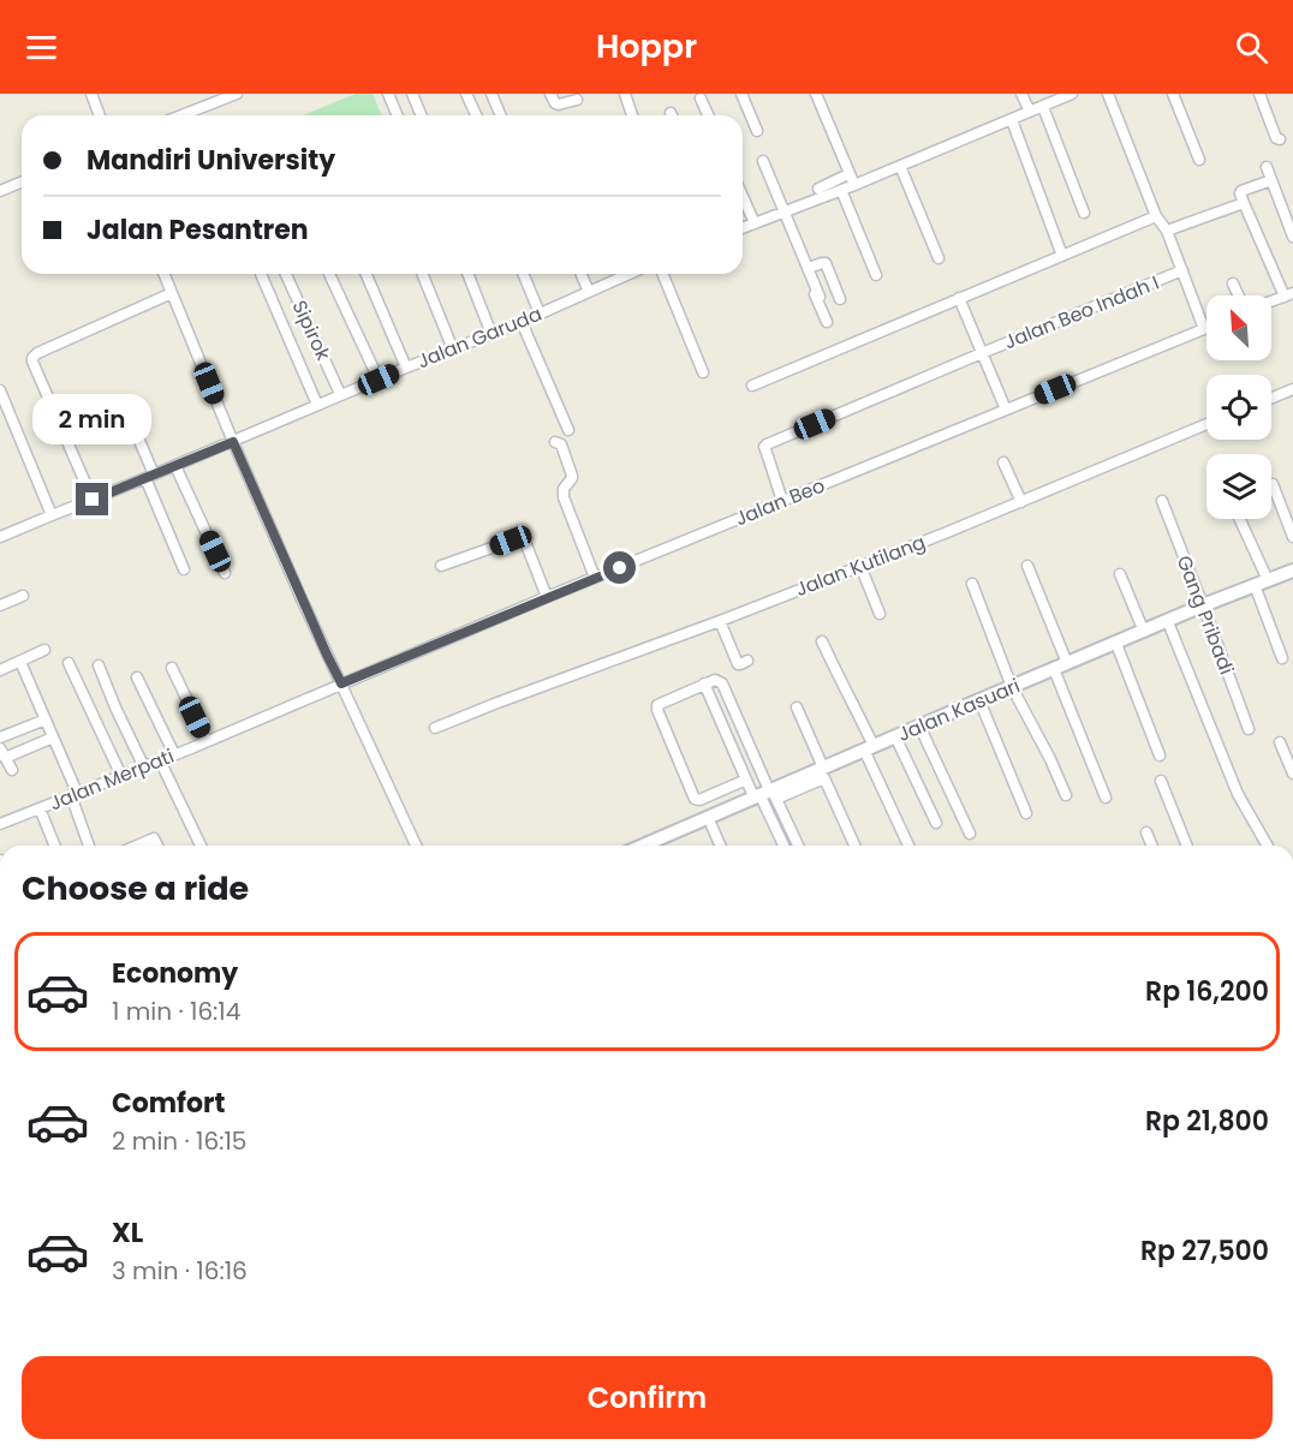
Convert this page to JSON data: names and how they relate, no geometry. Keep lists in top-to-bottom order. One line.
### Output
{"streets":{"street":["Jalan Beo Indah I","Sipirok","Jalan Garuda","Jalan Beo","Jalan Kutilang","Gang Pribadi","Jalan Kasuari","Jalan Merpati"]},"crossings":[["Jalan Beo Indah I","Jalan Beo"],["Sipirok","Jalan Garuda"],["Jalan Beo","Jalan Merpati"],["Gang Pribadi","Jalan Kasuari"]],"north":"top left","page":{"header":"Hoppr","banner":["Mandiri University","Jalan Pesantren"],"bubble":"2 min","heading":"Choose a ride","list":[{"name":"Economy","note":"1 min · 16:14","value":"Rp 16,200"},{"name":"Comfort","note":"2 min · 16:15","value":"Rp 21,800"},{"name":"XL","note":"3 min · 16:16","value":"Rp 27,500"}],"buttons":"Confirm"}}
